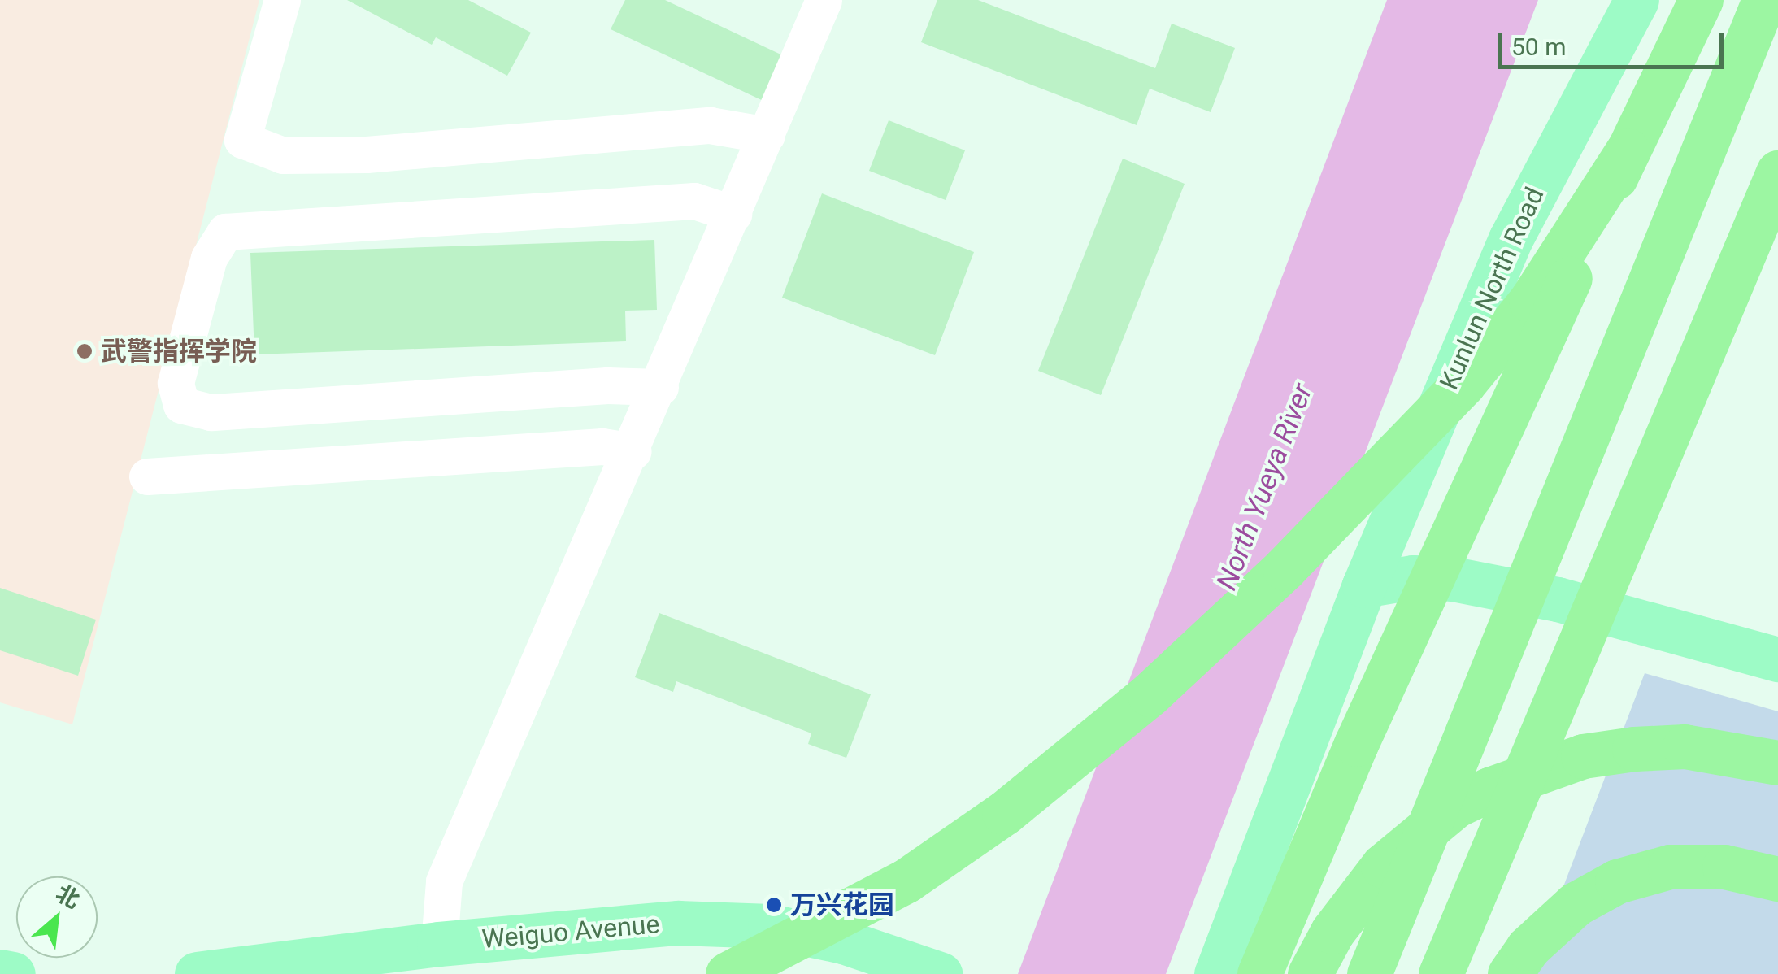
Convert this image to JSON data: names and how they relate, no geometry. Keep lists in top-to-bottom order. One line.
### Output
{"streets":{"main road":["Kunlun North Road","Weiguo Avenue"]},"water":["North Yueya River"],"places":["武警指挥学院","万兴花园"],"scale_bar":"50 m","north":"top right"}
